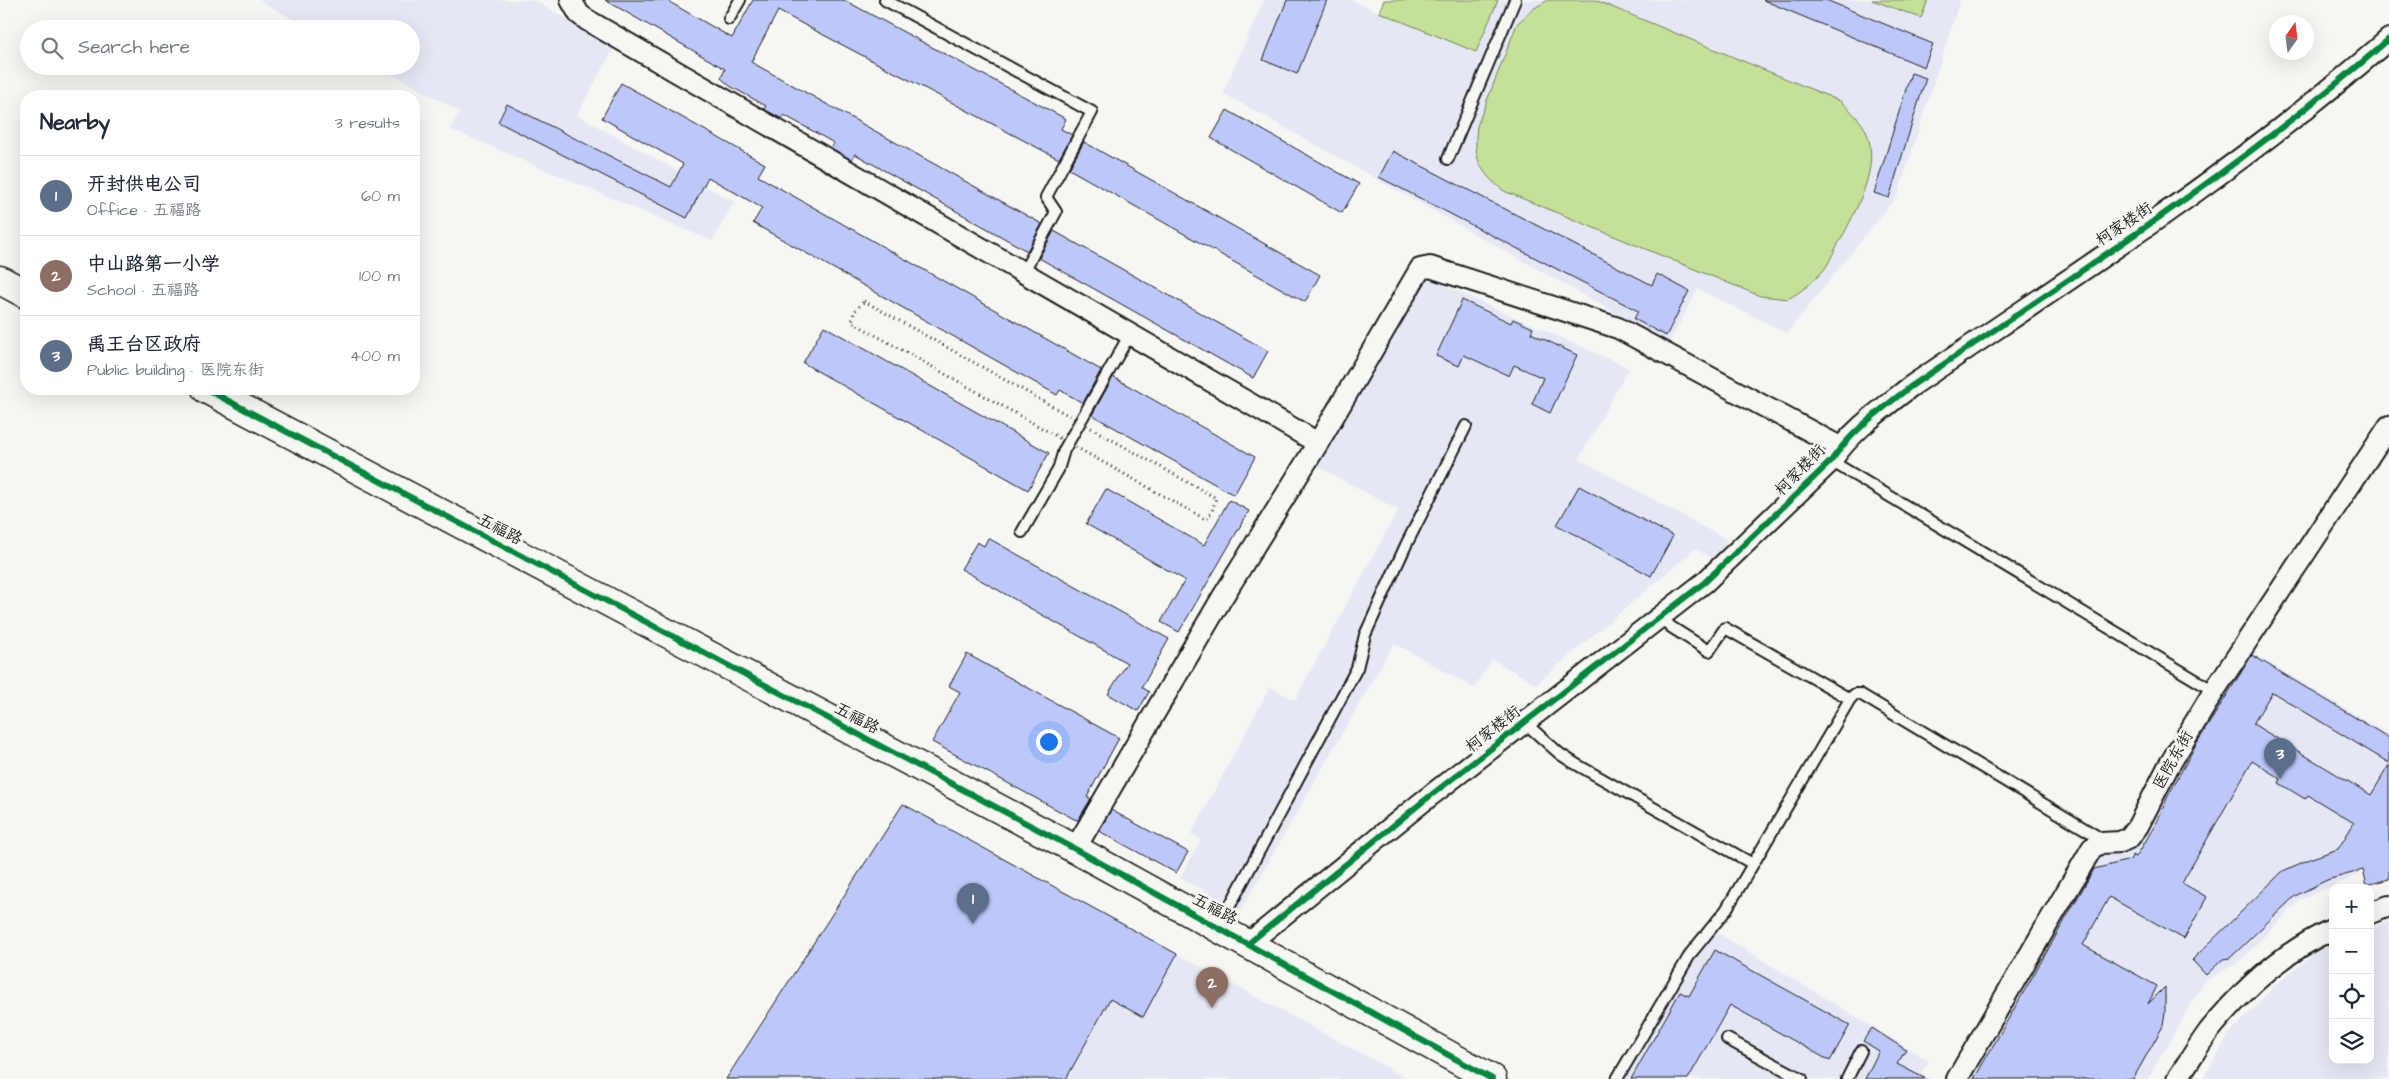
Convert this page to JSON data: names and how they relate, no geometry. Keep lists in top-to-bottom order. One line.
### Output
{"streets":{"street":["柯家楼街","五福路","医院东街"]},"crossings":[["柯家楼街","五福路"]],"north":"top","page":{"search":"Search here","heading":["Nearby","3 results"],"list":[{"mark":"1","name":"开封供电公司","note":"Office · 五福路","value":"60 m"},{"mark":"2","name":"中山路第一小学","note":"School · 五福路","value":"100 m"},{"mark":"3","name":"禹王台区政府","note":"Public building · 医院东街","value":"400 m"}],"pins":["3","1","2"],"map_buttons":["+","−"]}}
